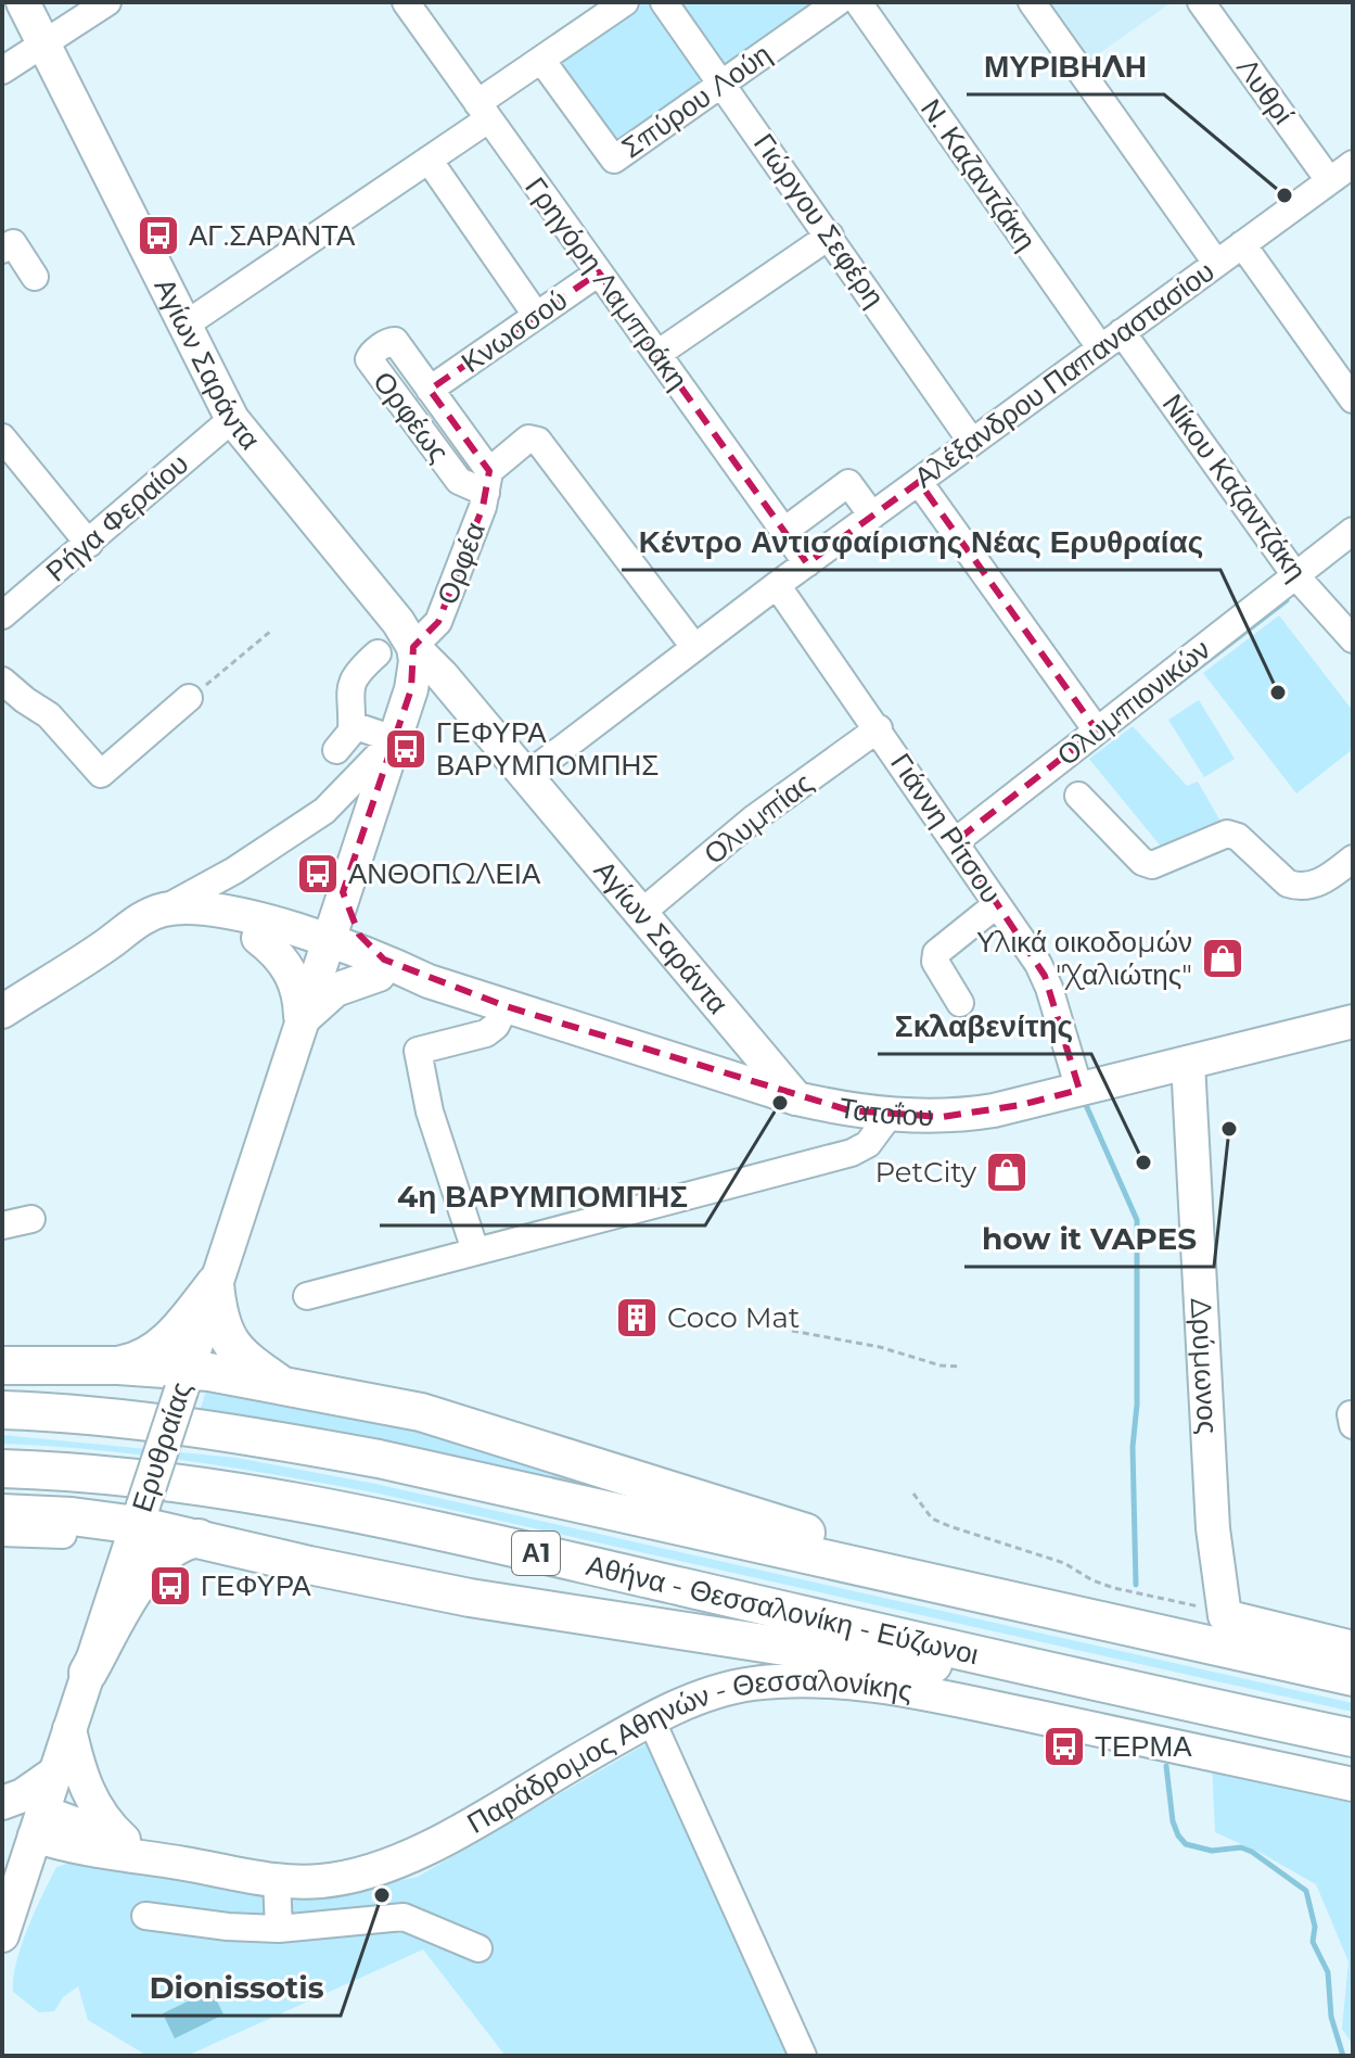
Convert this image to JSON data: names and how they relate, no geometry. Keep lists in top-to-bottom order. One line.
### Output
{"streets":{"highway":["Α1","Αθήνα - Θεσσαλονίκη - Εύζωνοι"],"main road":["Αγίων Σαράντα","Τατοΐου","Δρύμωνος","Ερυθραίας","Παράδρομος Αθηνών - Θεσσαλονίκης"],"street":["Λυθρί","Σπύρου Λούη","Ν. Καζαντζάκη","Γιώργου Σεφέρη","Γρηγόρη Λαμπράκη","Κνωσσού","Αλέξανδρου Παπαναστασίου","Ορφέως","Νίκου Καζαντζάκη","Ρήγα Φεραίου","Ορφέα","Ολυμπιονικών","Ολυμπίας","Γιάννη Ρίτσου"]},"crossings":[["Λυθρί","Αλέξανδρου Παπαναστασίου"],["Σπύρου Λούη","Γιώργου Σεφέρη"],["Ν. Καζαντζάκη","Αλέξανδρου Παπαναστασίου"],["Γιώργου Σεφέρη","Αλέξανδρου Παπαναστασίου"],["Γρηγόρη Λαμπράκη","Κνωσσού"],["Γρηγόρη Λαμπράκη","Αλέξανδρου Παπαναστασίου"],["Κνωσσού","Ορφέως"],["Αγίων Σαράντα","Αλέξανδρου Παπαναστασίου"],["Αγίων Σαράντα","Ρήγα Φεραίου"],["Αγίων Σαράντα","Ορφέα"],["Αγίων Σαράντα","Ολυμπίας"],["Αγίων Σαράντα","Τατοΐου"],["Αγίων Σαράντα","Ερυθραίας"],["Αλέξανδρου Παπαναστασίου","Νίκου Καζαντζάκη"],["Αλέξανδρου Παπαναστασίου","Γιάννη Ρίτσου"],["Ορφέως","Ορφέα"],["Νίκου Καζαντζάκη","Ολυμπιονικών"],["Ορφέα","Ερυθραίας"],["Ολυμπιονικών","Γιάννη Ρίτσου"],["Ολυμπίας","Γιάννη Ρίτσου"],["Γιάννη Ρίτσου","Τατοΐου"],["Τατοΐου","Δρύμωνος"],["Τατοΐου","Ερυθραίας"],["Ερυθραίας","Παράδρομος Αθηνών - Θεσσαλονίκης"]],"places":{"other":["ΜΥΡΙΒΗΛΗ","Κέντρο Αντισφαίρισης Νέας Ερυθραίας","4η ΒΑΡΥΜΠΟΜΠΗΣ","how it VAPES","Σκλαβενίτης","Dionissotis"],"bus stop":["ΑΓ.ΣΑΡΑΝΤΑ","ΓΕΦΥΡΑ ΒΑΡΥΜΠΟΜΠΗΣ","ΑΝΘΟΠΩΛΕΙΑ","ΓΕΦΥΡΑ","ΤΕΡΜΑ"],"shop":["Υλικά οικοδομών \"Χαλιώτης\"","PetCity"],"building":["Coco Mat"]}}
